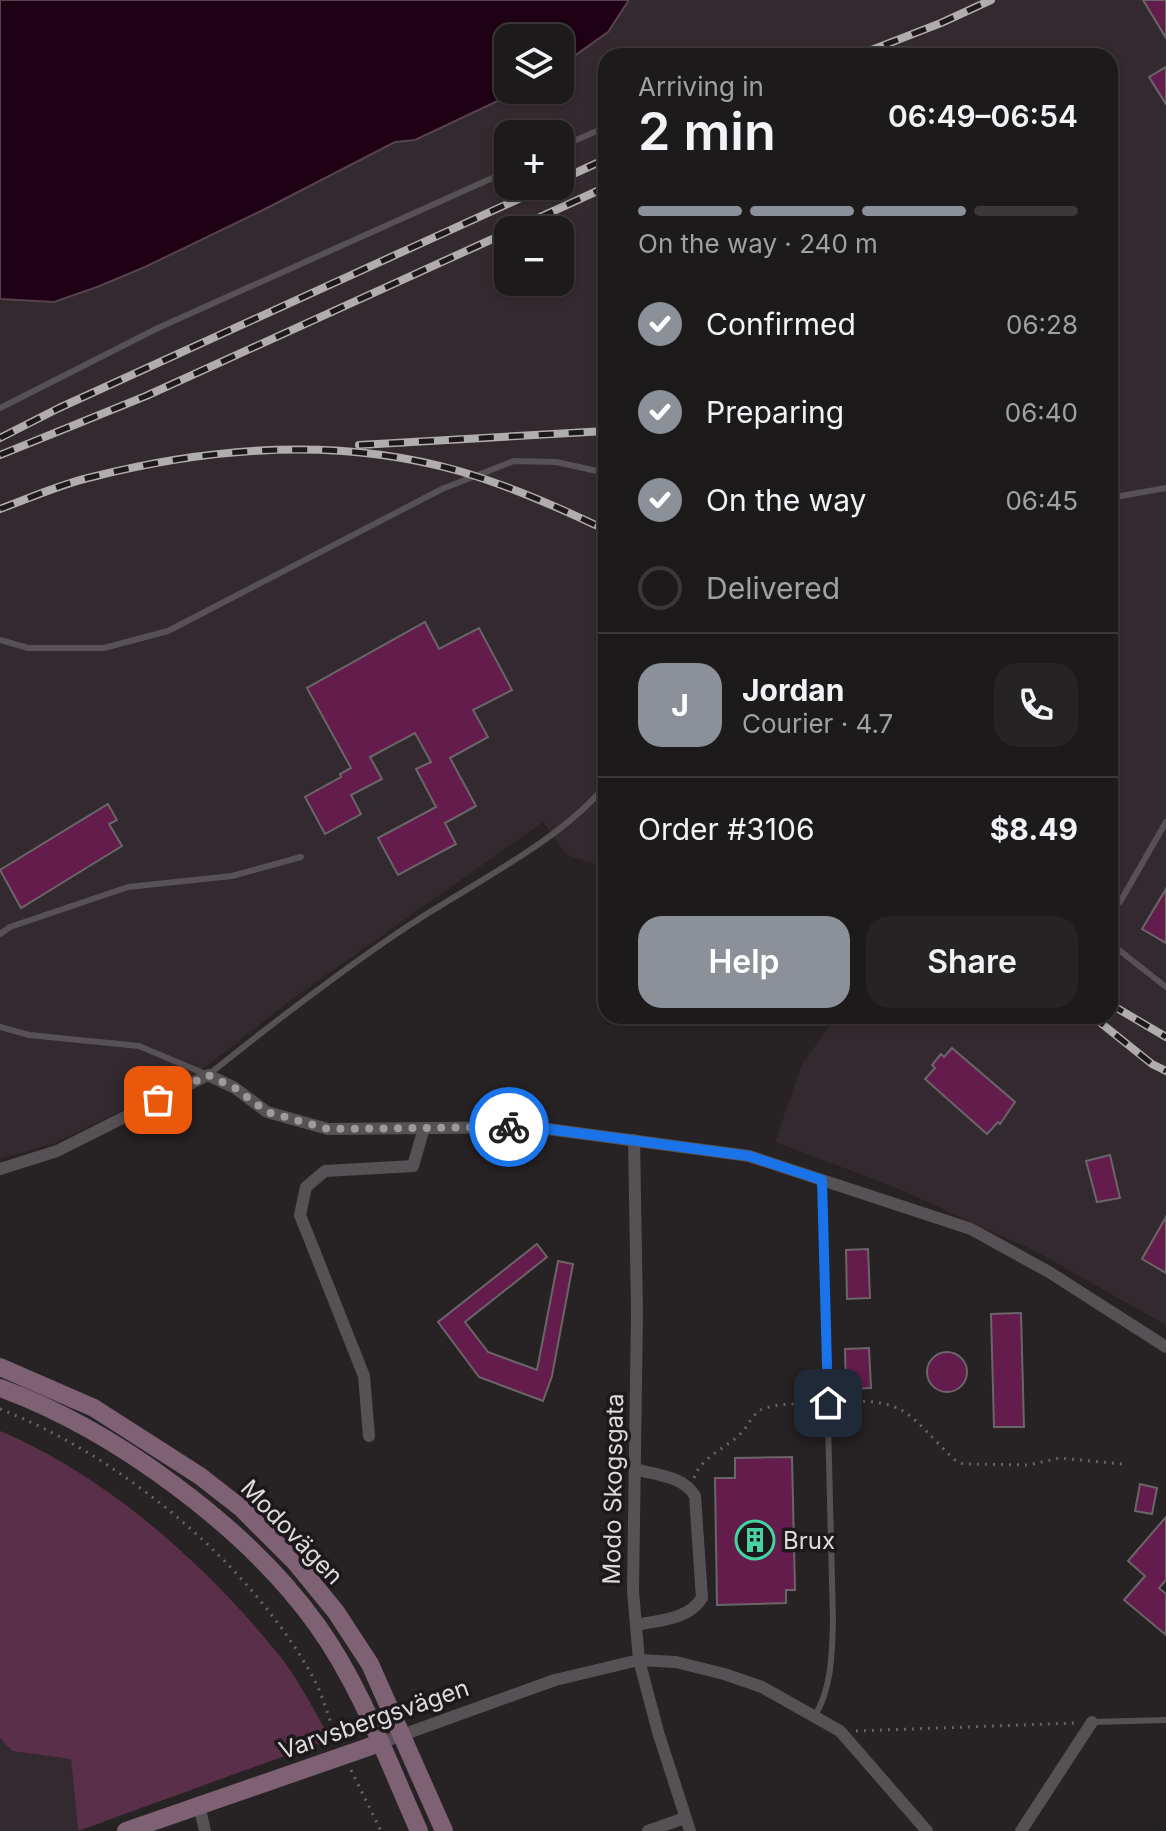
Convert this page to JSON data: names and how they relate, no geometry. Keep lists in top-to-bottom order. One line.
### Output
{"streets":{"main road":["Modovägen","Varvsbergsvägen"],"street":["Modo Skogsgata"]},"crossings":[["Modo Skogsgata","Varvsbergsvägen"],["Modovägen","Varvsbergsvägen"]],"places":{"building":["Brux"]},"page":{"map_buttons":["+","−"],"heading":["2 min","Arriving in","06:49–06:54"],"panel":["Jordan","Courier · 4.7","Order #3106","$8.49"],"bar":"On the way · 240 m","list":[["Confirmed","06:28"],["Preparing","06:40"],["On the way","06:45"],"Delivered"],"round":"J","buttons":["Help","Share"]}}
